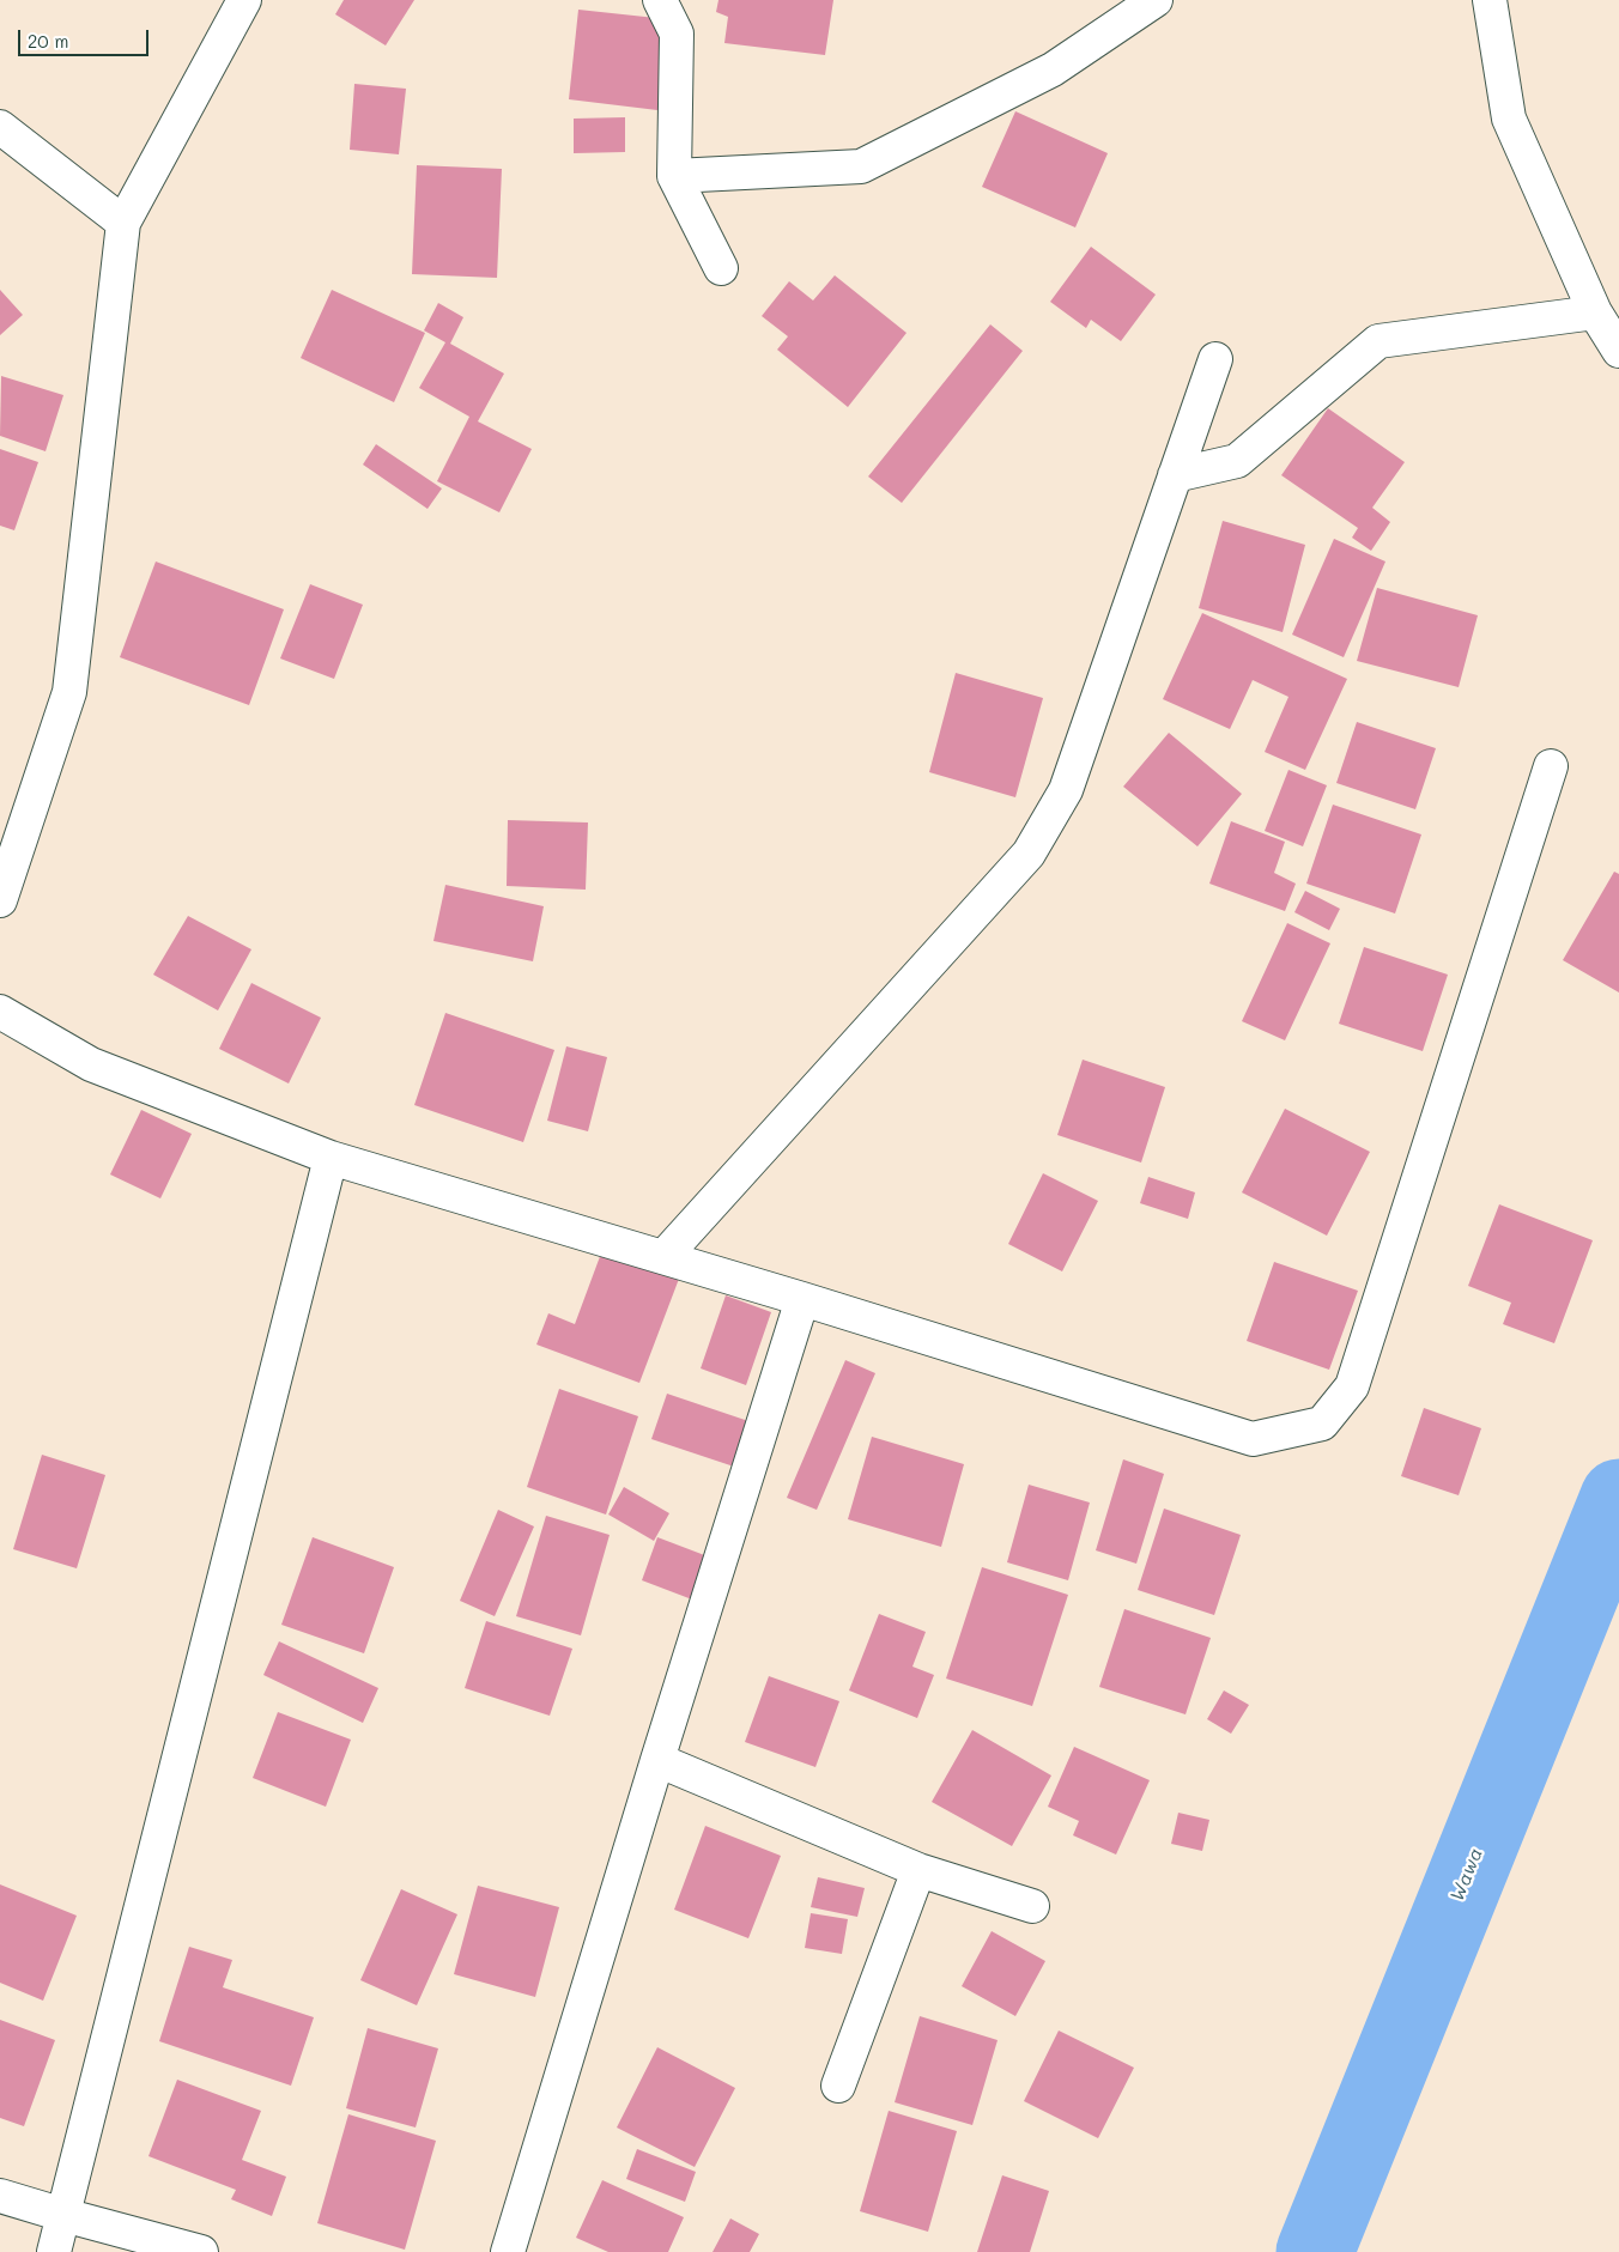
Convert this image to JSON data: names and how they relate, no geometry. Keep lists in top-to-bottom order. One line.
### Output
{"water":["Wawa"],"scale_bar":"20 m"}
